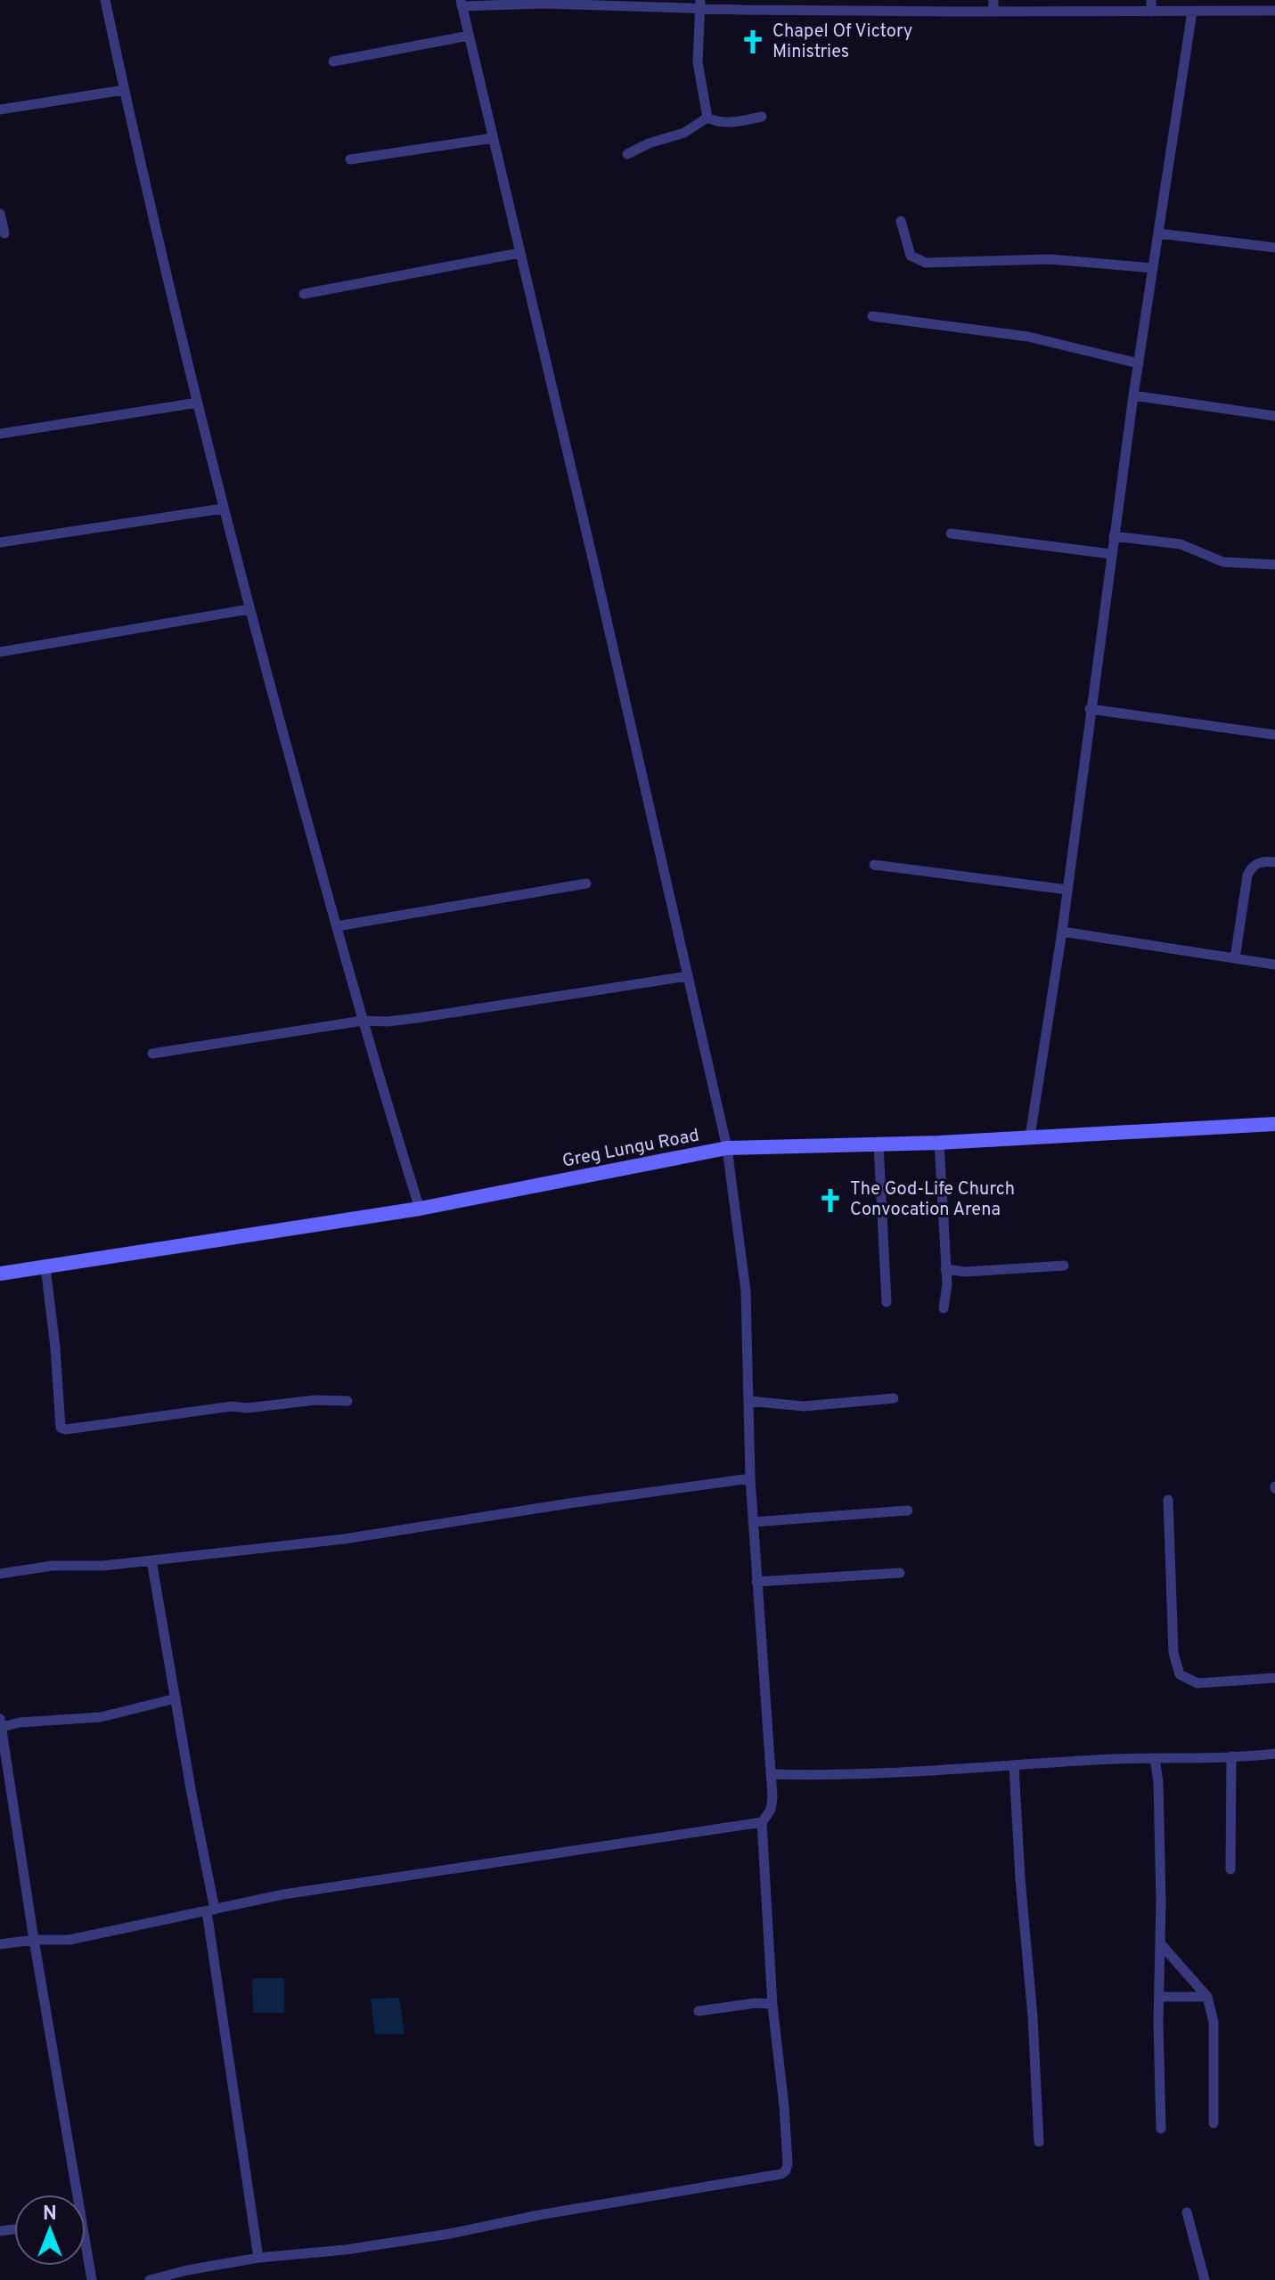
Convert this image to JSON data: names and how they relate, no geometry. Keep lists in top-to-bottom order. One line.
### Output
{"streets":{"street":["Greg Lungu Road"]},"places":{"church":["Chapel Of Victory Ministries","The God-Life Church Convocation Arena"]},"north":"top"}
